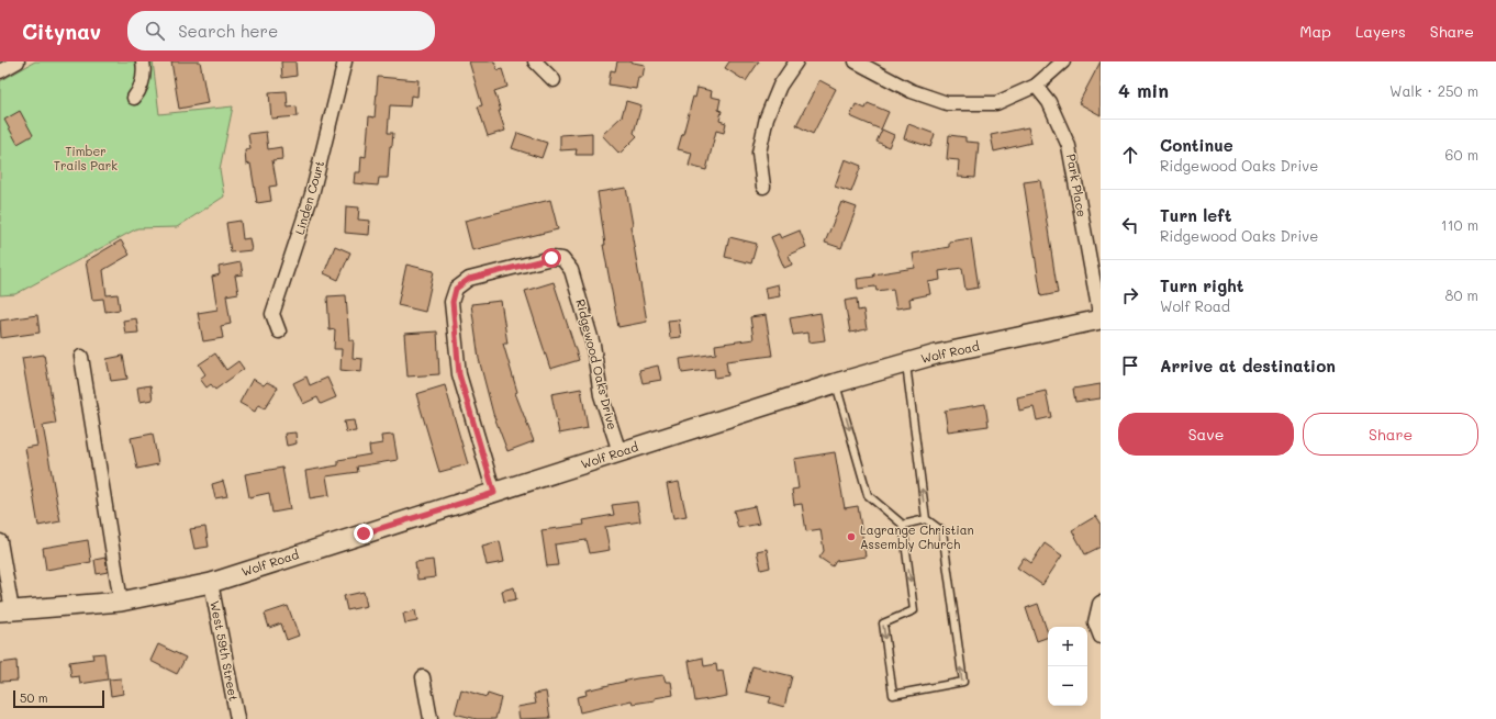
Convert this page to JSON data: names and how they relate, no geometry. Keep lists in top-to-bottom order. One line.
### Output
{"streets":{"main road":["Wolf Road"],"street":["Park Place","Linden Court","Ridgewood Oaks Drive","West 59th Street"]},"crossings":[["Park Place","Wolf Road"],["Wolf Road","Ridgewood Oaks Drive"],["Wolf Road","West 59th Street"]],"parks":["Timber Trails Park"],"places":["Lagrange Christian Assembly Church"],"scale_bar":"50 m","page":{"header":"Citynav","search":"Search here","nav":["Map","Layers","Share"],"heading":["4 min","Walk · 250 m"],"list":[["Continue","Ridgewood Oaks Drive","60 m"],["Turn left","Ridgewood Oaks Drive","110 m"],["Turn right","Wolf Road","80 m"],"Arrive at destination"],"buttons":["Save","Share"],"map_buttons":["+","−"],"scale":"50 m"}}
